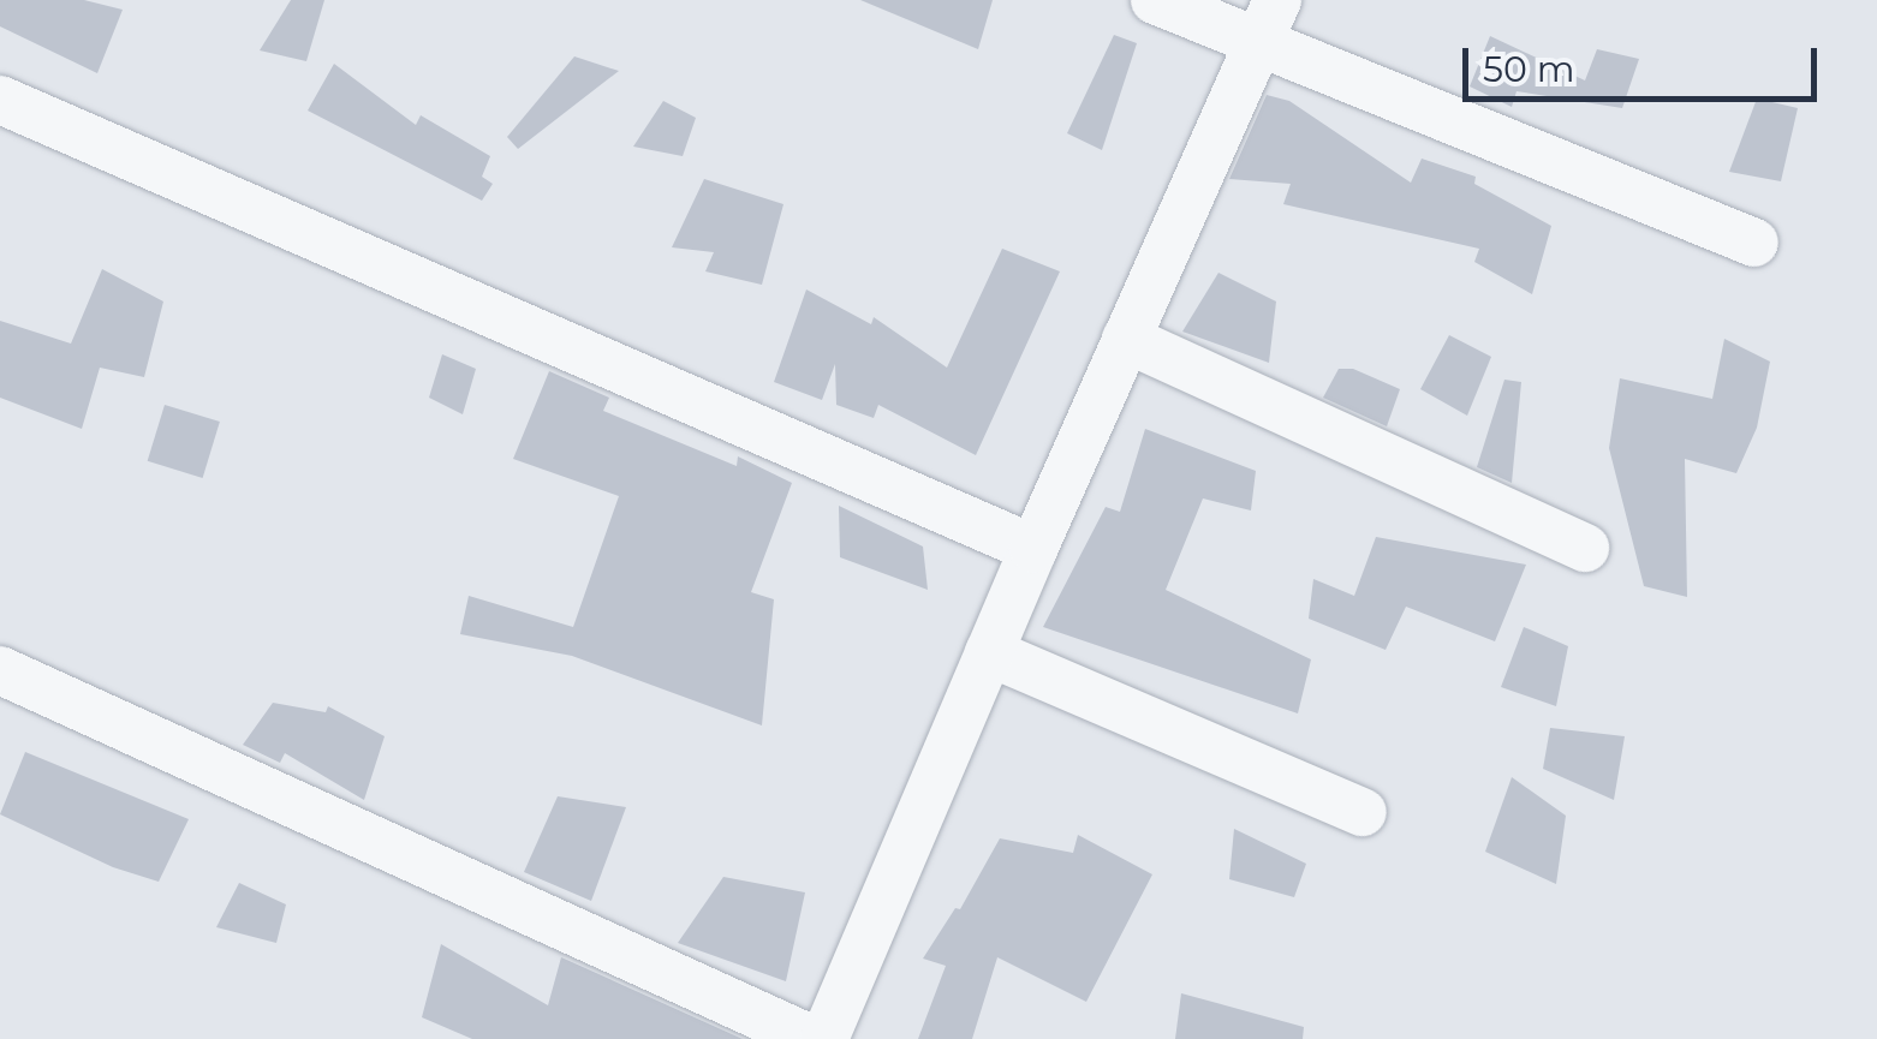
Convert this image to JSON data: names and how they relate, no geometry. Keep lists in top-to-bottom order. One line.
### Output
{"scale_bar":"50 m"}
